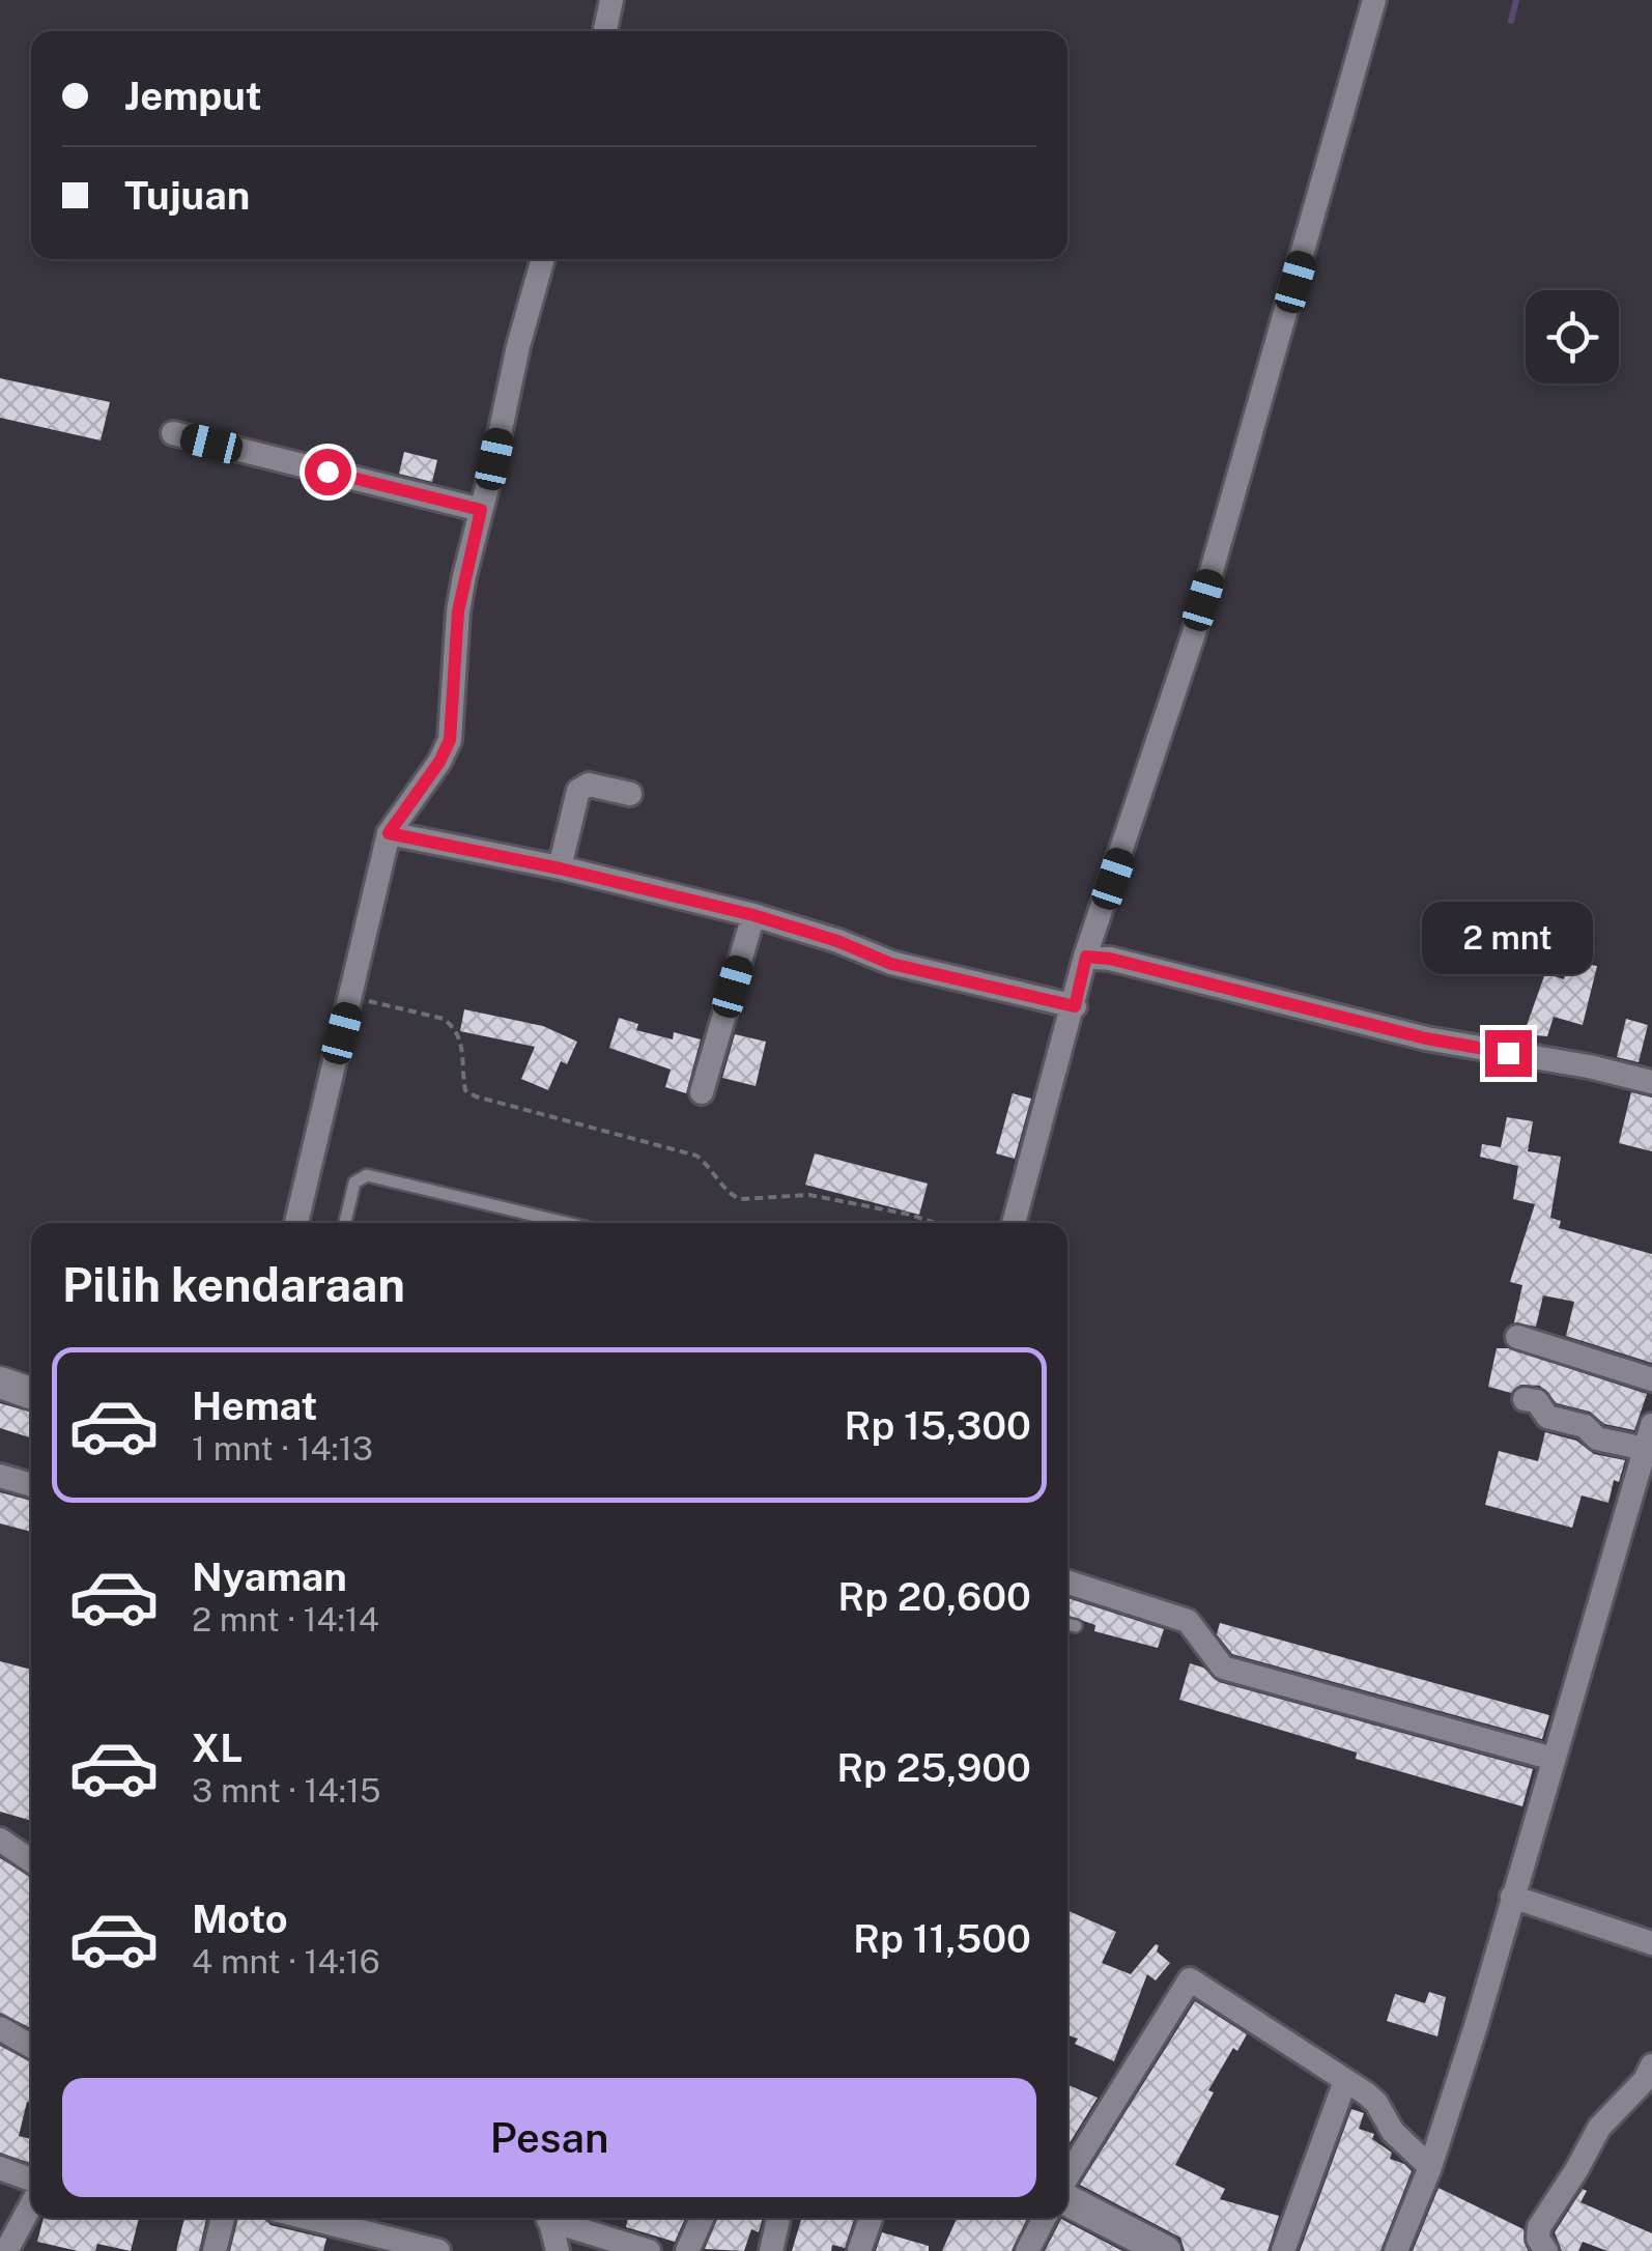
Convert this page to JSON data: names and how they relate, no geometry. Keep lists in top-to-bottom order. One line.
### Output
{"page":{"banner":["Jemput","Tujuan"],"bubble":"2 mnt","heading":"Pilih kendaraan","list":[{"name":"Hemat","note":"1 mnt · 14:13","value":"Rp 15,300"},{"name":"Nyaman","note":"2 mnt · 14:14","value":"Rp 20,600"},{"name":"XL","note":"3 mnt · 14:15","value":"Rp 25,900"},{"name":"Moto","note":"4 mnt · 14:16","value":"Rp 11,500"}],"buttons":"Pesan"}}
